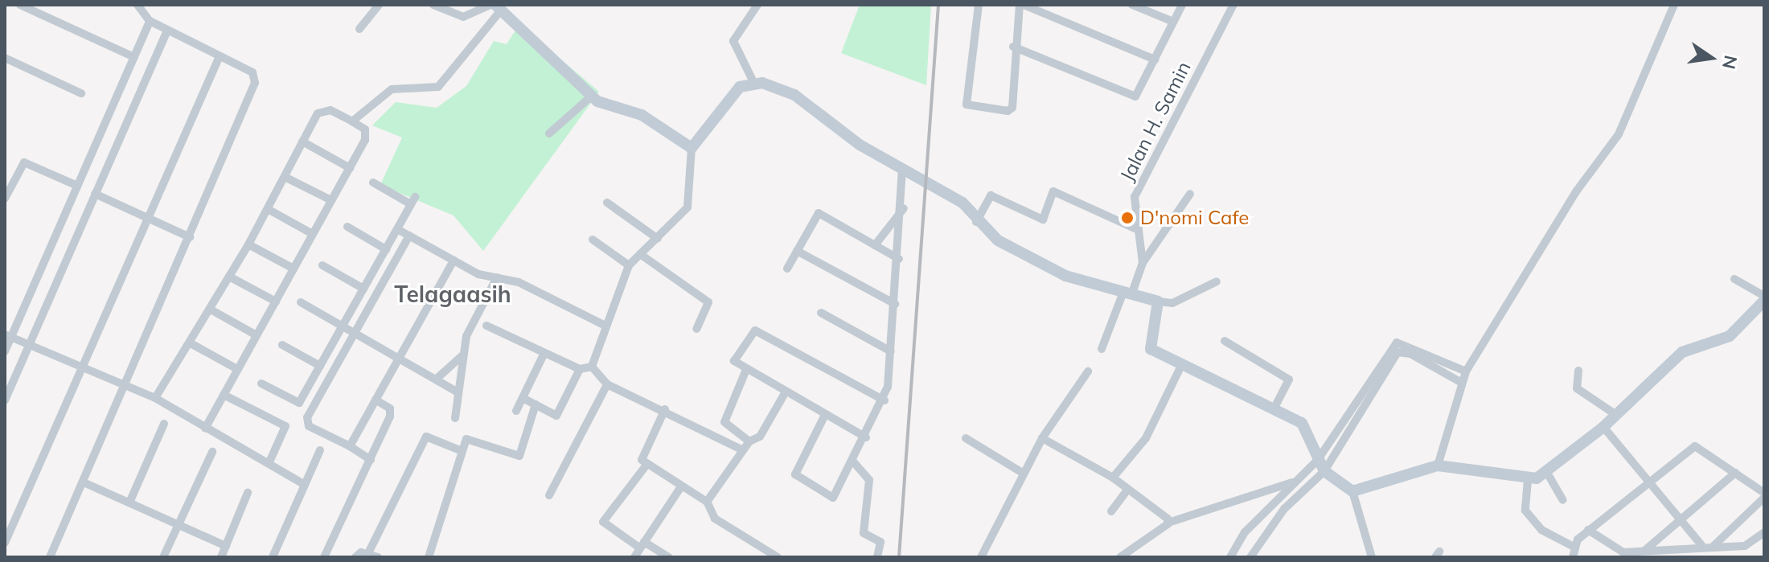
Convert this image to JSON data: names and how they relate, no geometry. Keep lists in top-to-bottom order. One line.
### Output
{"streets":{"street":["Jalan H. Samin"]},"districts":["Telagaasih"],"places":["D'nomi Cafe"],"north":"right"}
